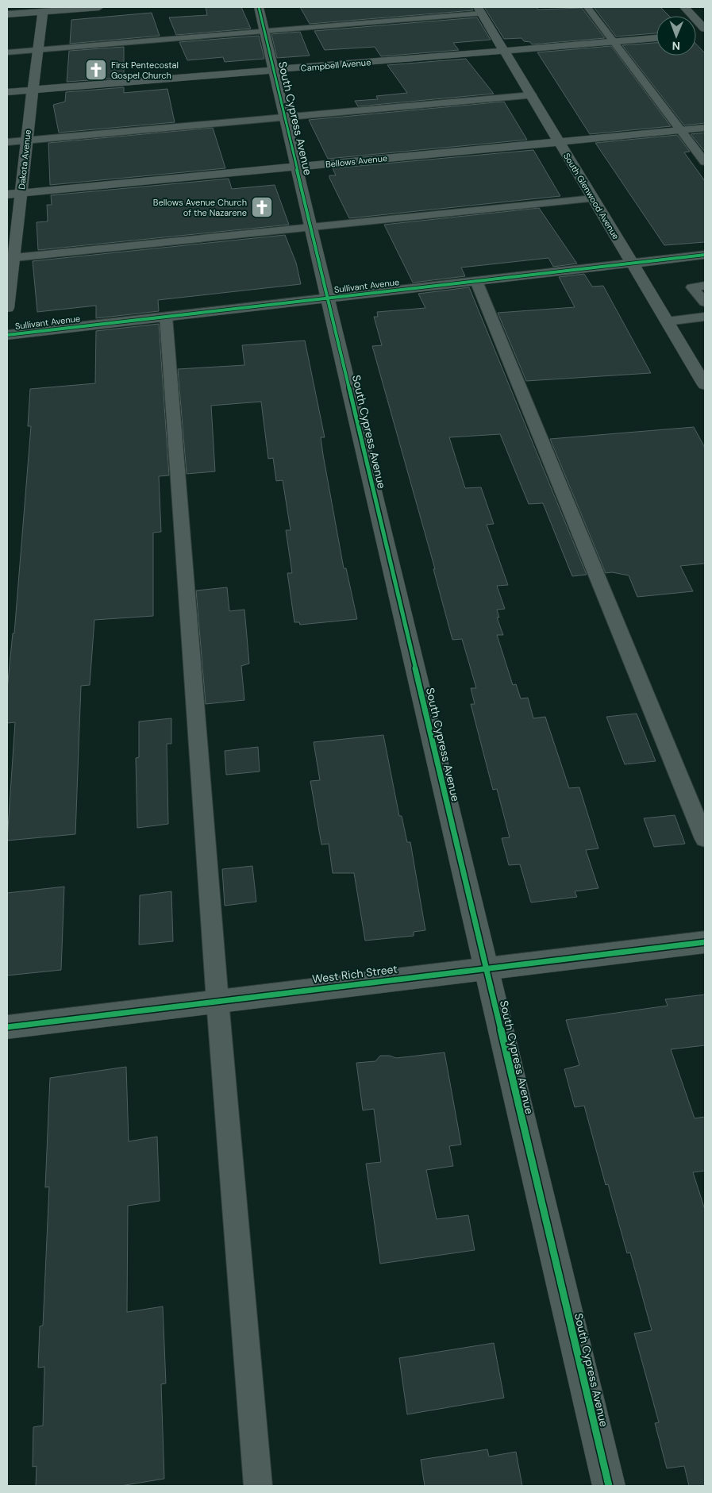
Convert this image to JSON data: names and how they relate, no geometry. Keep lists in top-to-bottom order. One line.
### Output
{"streets":{"street":["Campbell Avenue","South Cypress Avenue","Dakota Avenue","Bellows Avenue","South Glenwood Avenue","Sullivant Avenue","West Rich Street"]},"crossings":[["Campbell Avenue","South Cypress Avenue"],["Campbell Avenue","Dakota Avenue"],["Campbell Avenue","South Glenwood Avenue"],["South Cypress Avenue","Bellows Avenue"],["South Cypress Avenue","Sullivant Avenue"],["South Cypress Avenue","West Rich Street"],["Dakota Avenue","Bellows Avenue"],["Bellows Avenue","South Glenwood Avenue"],["South Glenwood Avenue","Sullivant Avenue"]],"places":{"church":["First Pentecostal Gospel Church","Bellows Avenue Church of the Nazarene"]},"north":"bottom"}
